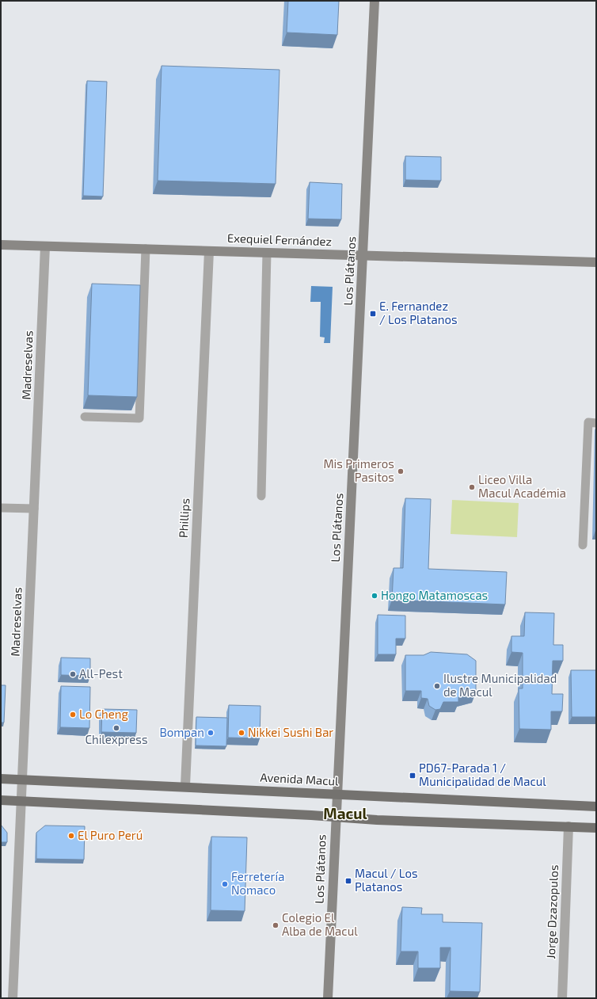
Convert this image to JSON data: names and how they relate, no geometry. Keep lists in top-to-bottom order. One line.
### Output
{"streets":{"main road":["Avenida Macul"],"street":["Exequiel Fernández","Los Plátanos","Madreselvas","Phillips","Jorge Dzazopulos"]},"crossings":[["Exequiel Fernández","Los Plátanos"],["Exequiel Fernández","Madreselvas"],["Exequiel Fernández","Phillips"],["Los Plátanos","Avenida Macul"],["Madreselvas","Avenida Macul"],["Phillips","Avenida Macul"]],"districts":["Macul"],"places":{"transit":["E. Fernandez / Los Platanos","PD67-Parada 1 / Municipalidad de Macul","Macul / Los Platanos"],"other":["Mis Primeros Pasitos","Liceo Villa Macul Académia","Hongo Matamoscas","All-Pest","Ilustre Municipalidad de Macul","Lo Cheng","Chilexpress","Bompan","Nikkei Sushi Bar","El Puro Perú","Ferretería Nomaco","Colegio El Alba de Macul"]}}
